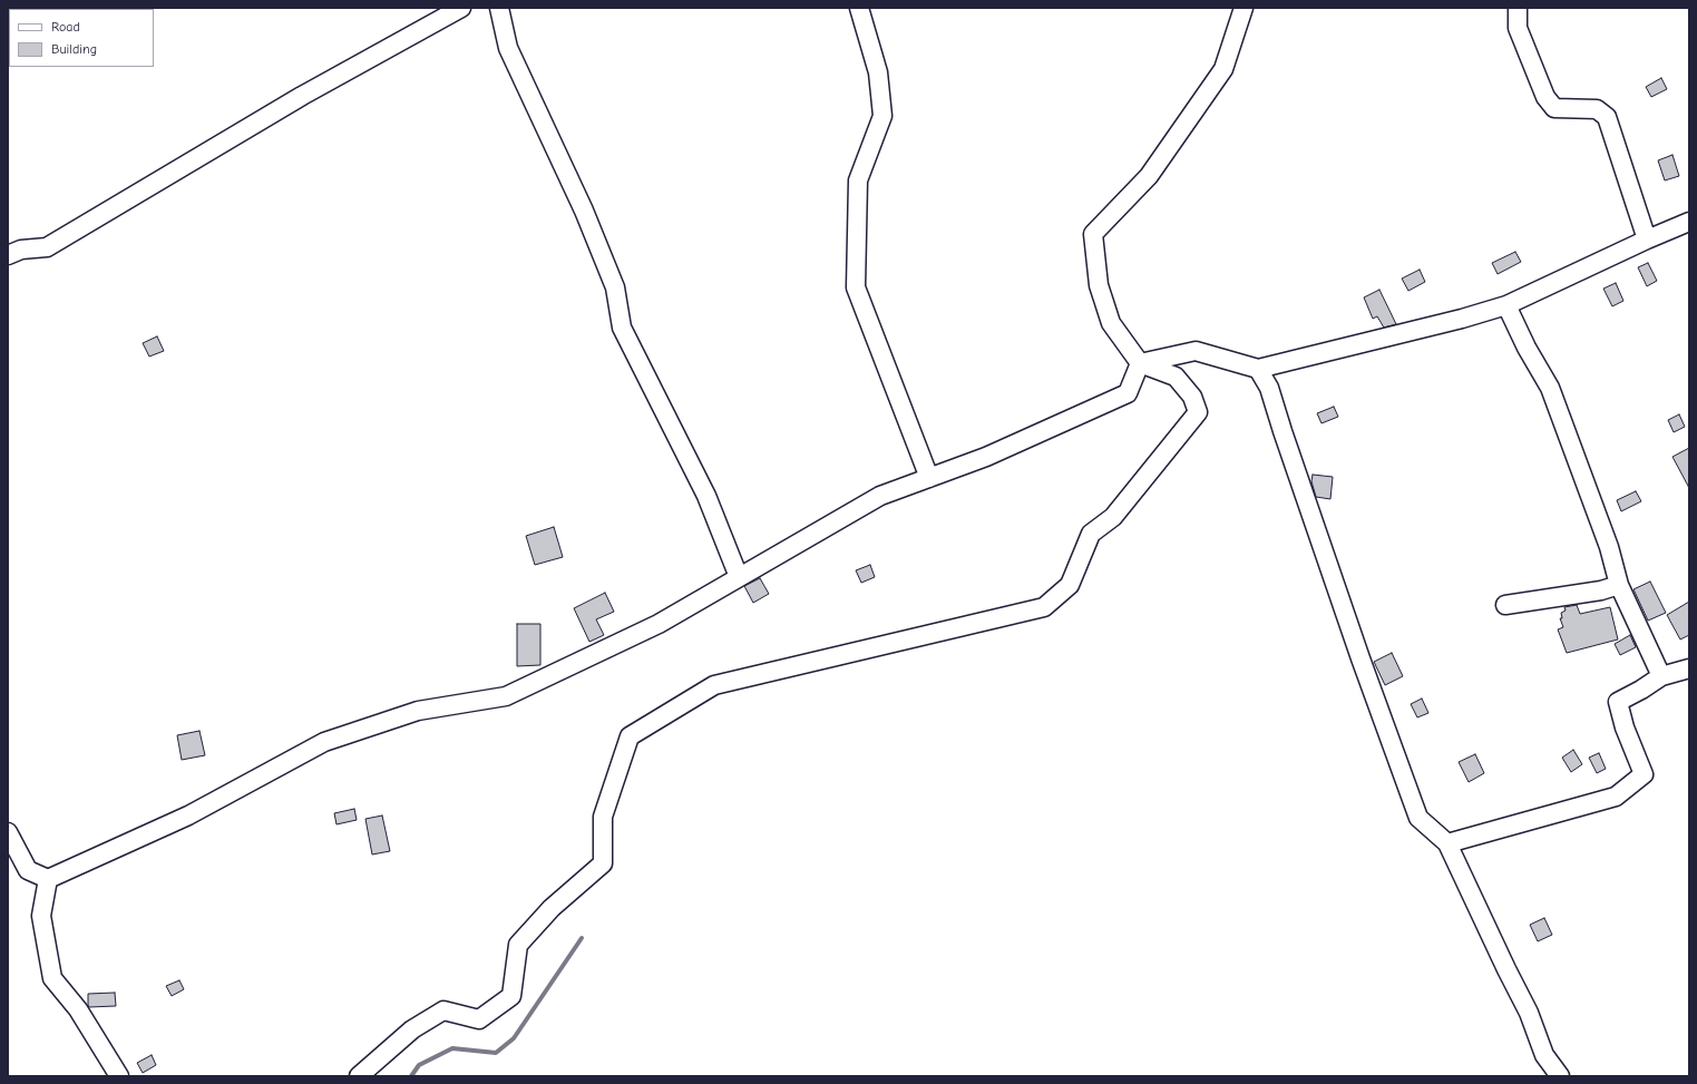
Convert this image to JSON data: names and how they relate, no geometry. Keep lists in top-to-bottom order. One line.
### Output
{"legend":["Road","Building"]}
